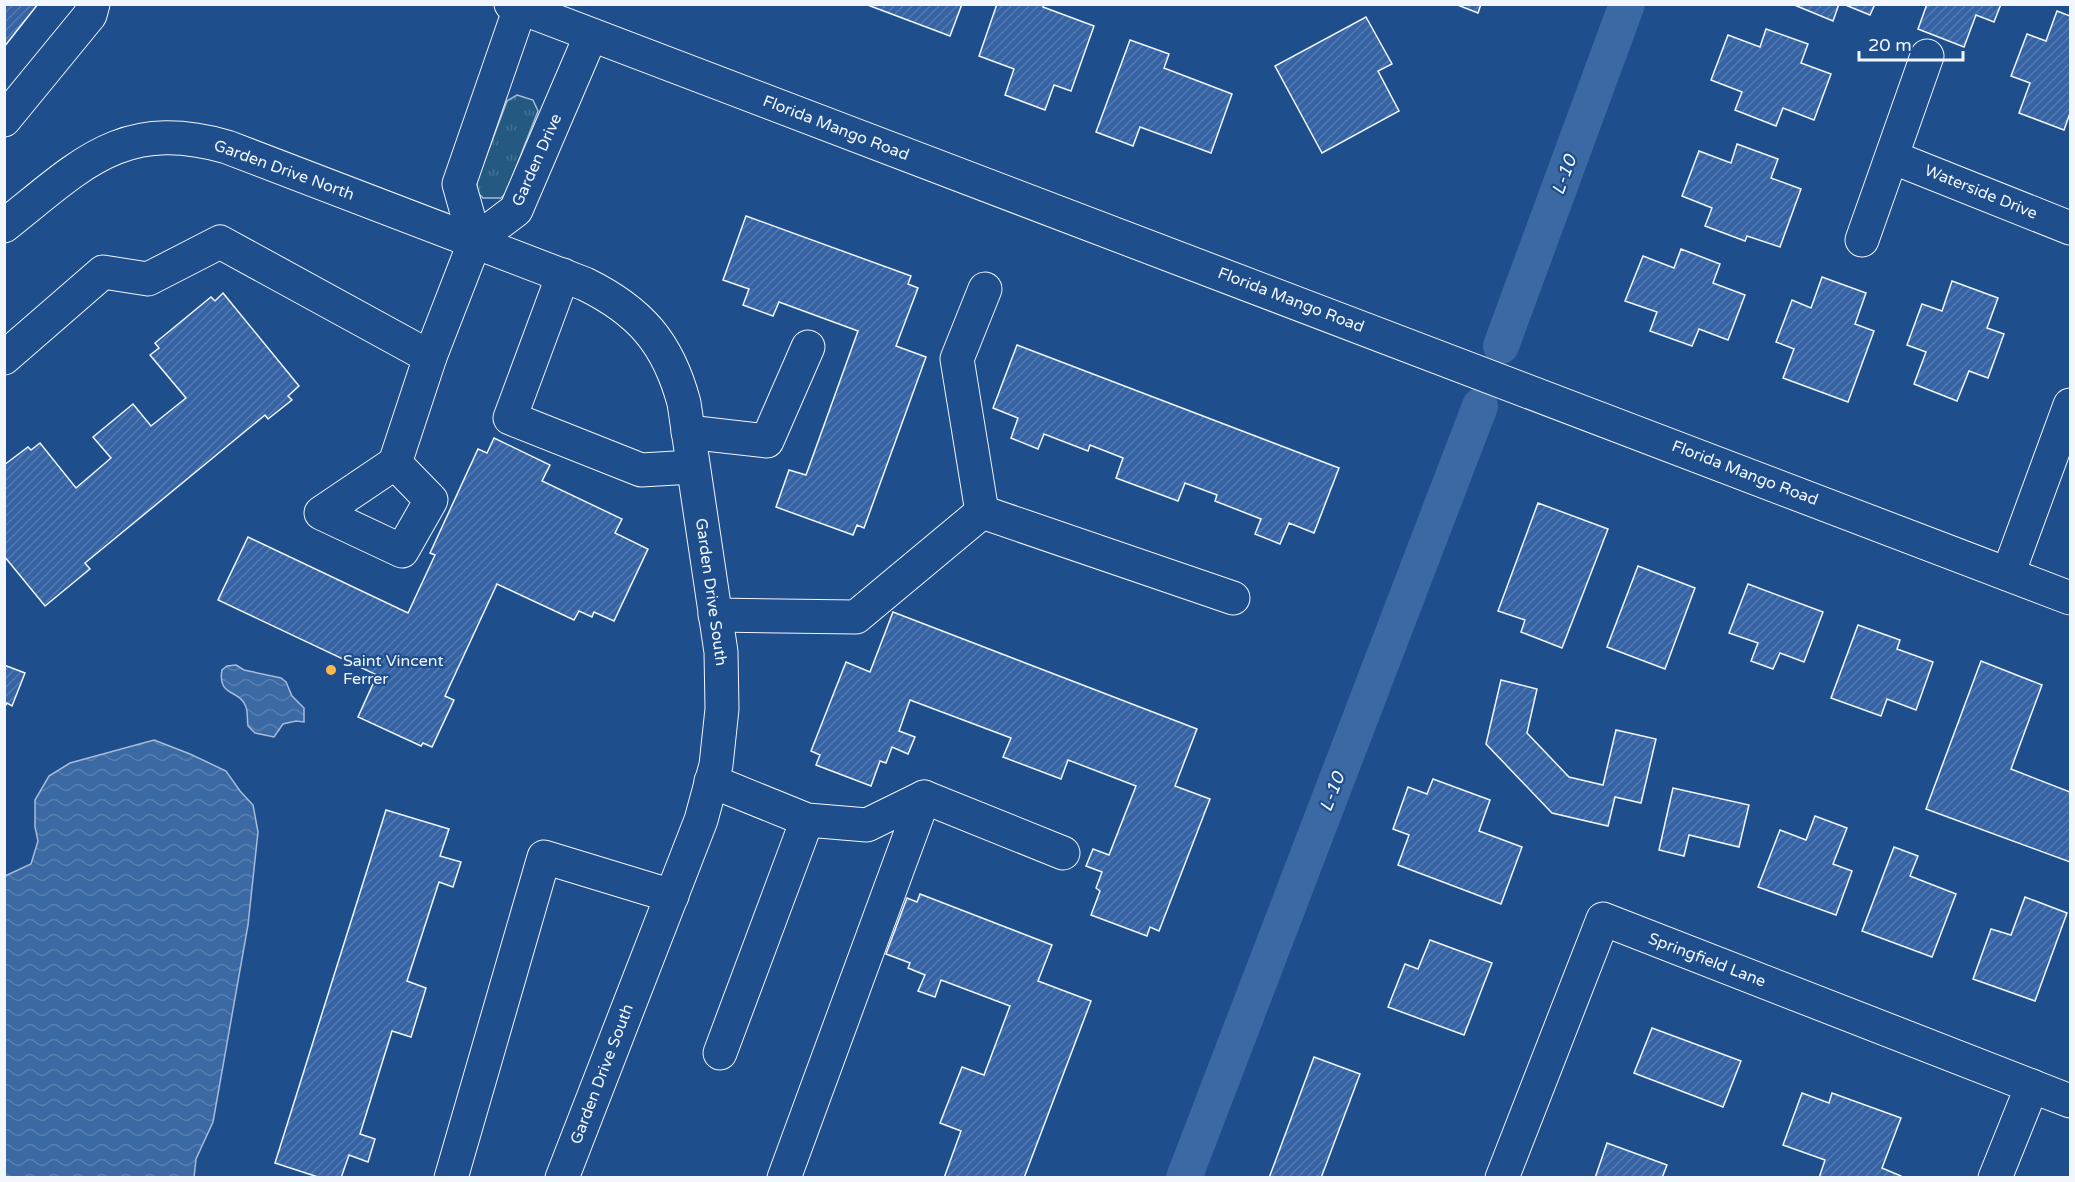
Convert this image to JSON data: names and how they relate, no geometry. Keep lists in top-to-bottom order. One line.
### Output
{"streets":{"street":["Florida Mango Road","Garden Drive","Garden Drive North","Waterside Drive","Garden Drive South","Springfield Lane"]},"crossings":[["Florida Mango Road","Garden Drive"],["Garden Drive","Garden Drive North"],["Garden Drive","Garden Drive South"],["Garden Drive North","Garden Drive South"]],"water":["L-10"],"places":["Saint Vincent Ferrer"],"scale_bar":"20 m"}
